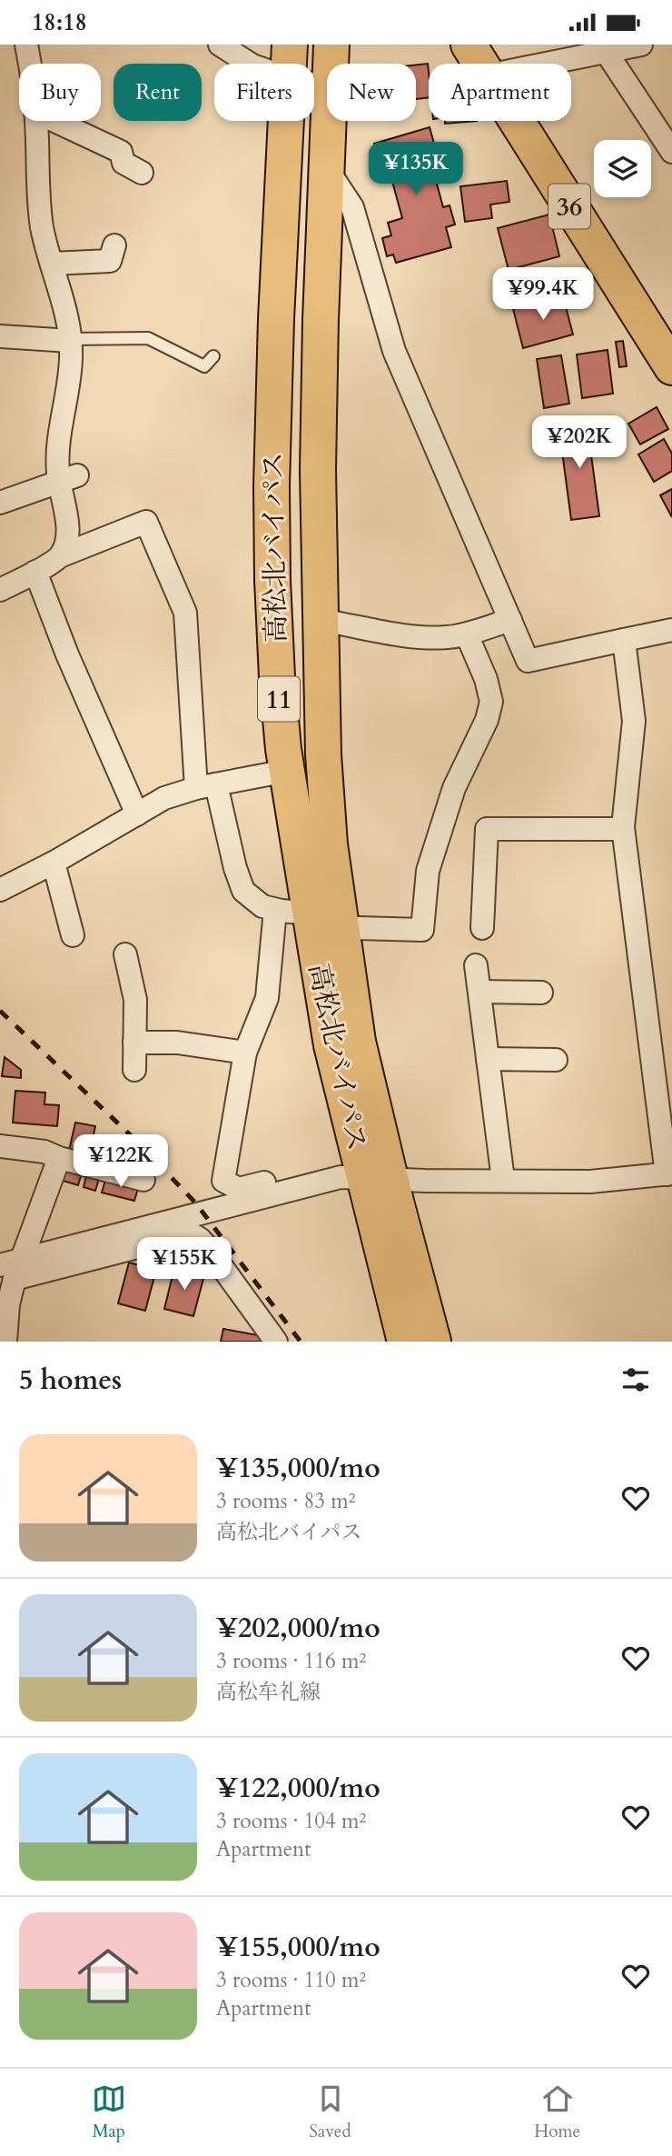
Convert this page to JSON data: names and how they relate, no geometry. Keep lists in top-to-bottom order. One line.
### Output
{"streets":{"main road":["36","高松北バイパス","11"]},"page":{"status":"18:18","chip":["Buy","Rent","Filters","New","Apartment"],"price":["¥135K","¥99.4K","¥202K","¥122K","¥155K"],"heading":"5 homes","list":[{"name":"¥135,000/mo","note":"3 rooms · 83 m² · 高松北バイパス"},{"name":"¥202,000/mo","note":"3 rooms · 116 m² · 高松牟礼線"},{"name":"¥122,000/mo","note":"3 rooms · 104 m² · Apartment"},{"name":"¥155,000/mo","note":"3 rooms · 110 m² · Apartment"}],"tabs":["Map","Saved","Home"]}}
